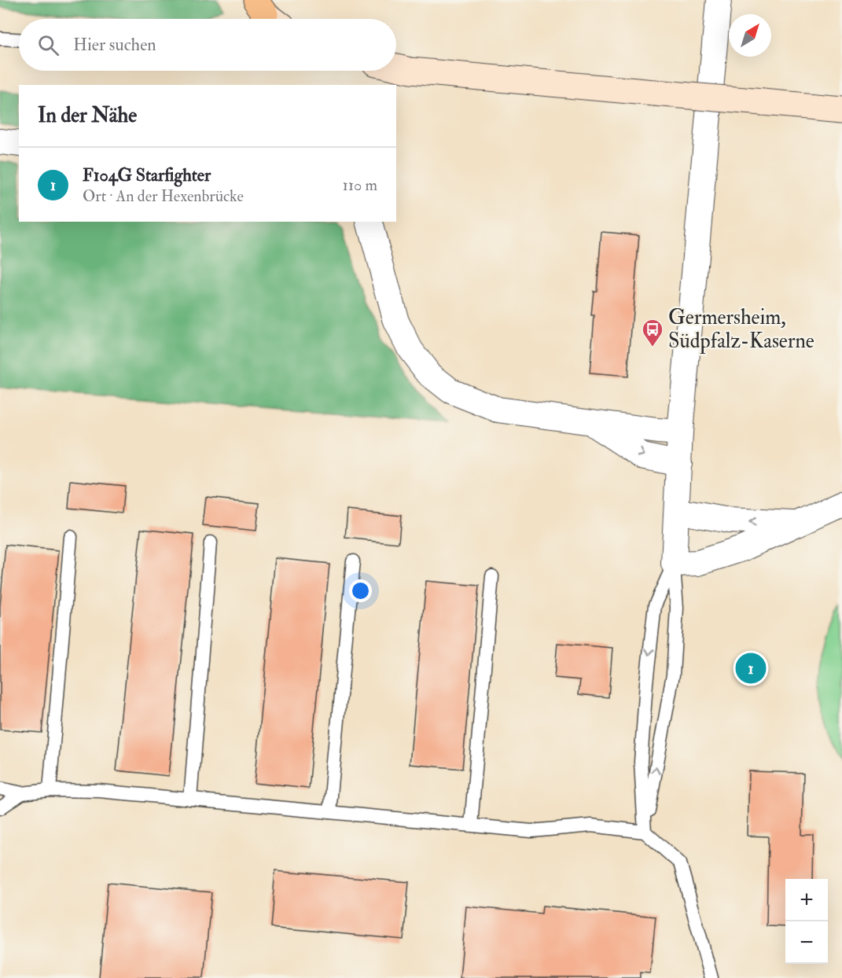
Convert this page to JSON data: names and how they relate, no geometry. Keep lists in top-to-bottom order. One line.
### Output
{"places":{"bus stop":["Germersheim, Südpfalz-Kaserne"]},"north":"top right","page":{"search":"Hier suchen","heading":"In der Nähe","list":[{"mark":"1","name":"F104G Starfighter","note":"Ort · An der Hexenbrücke","value":"110 m"}],"pins":"1","map_buttons":["+","−"]}}
